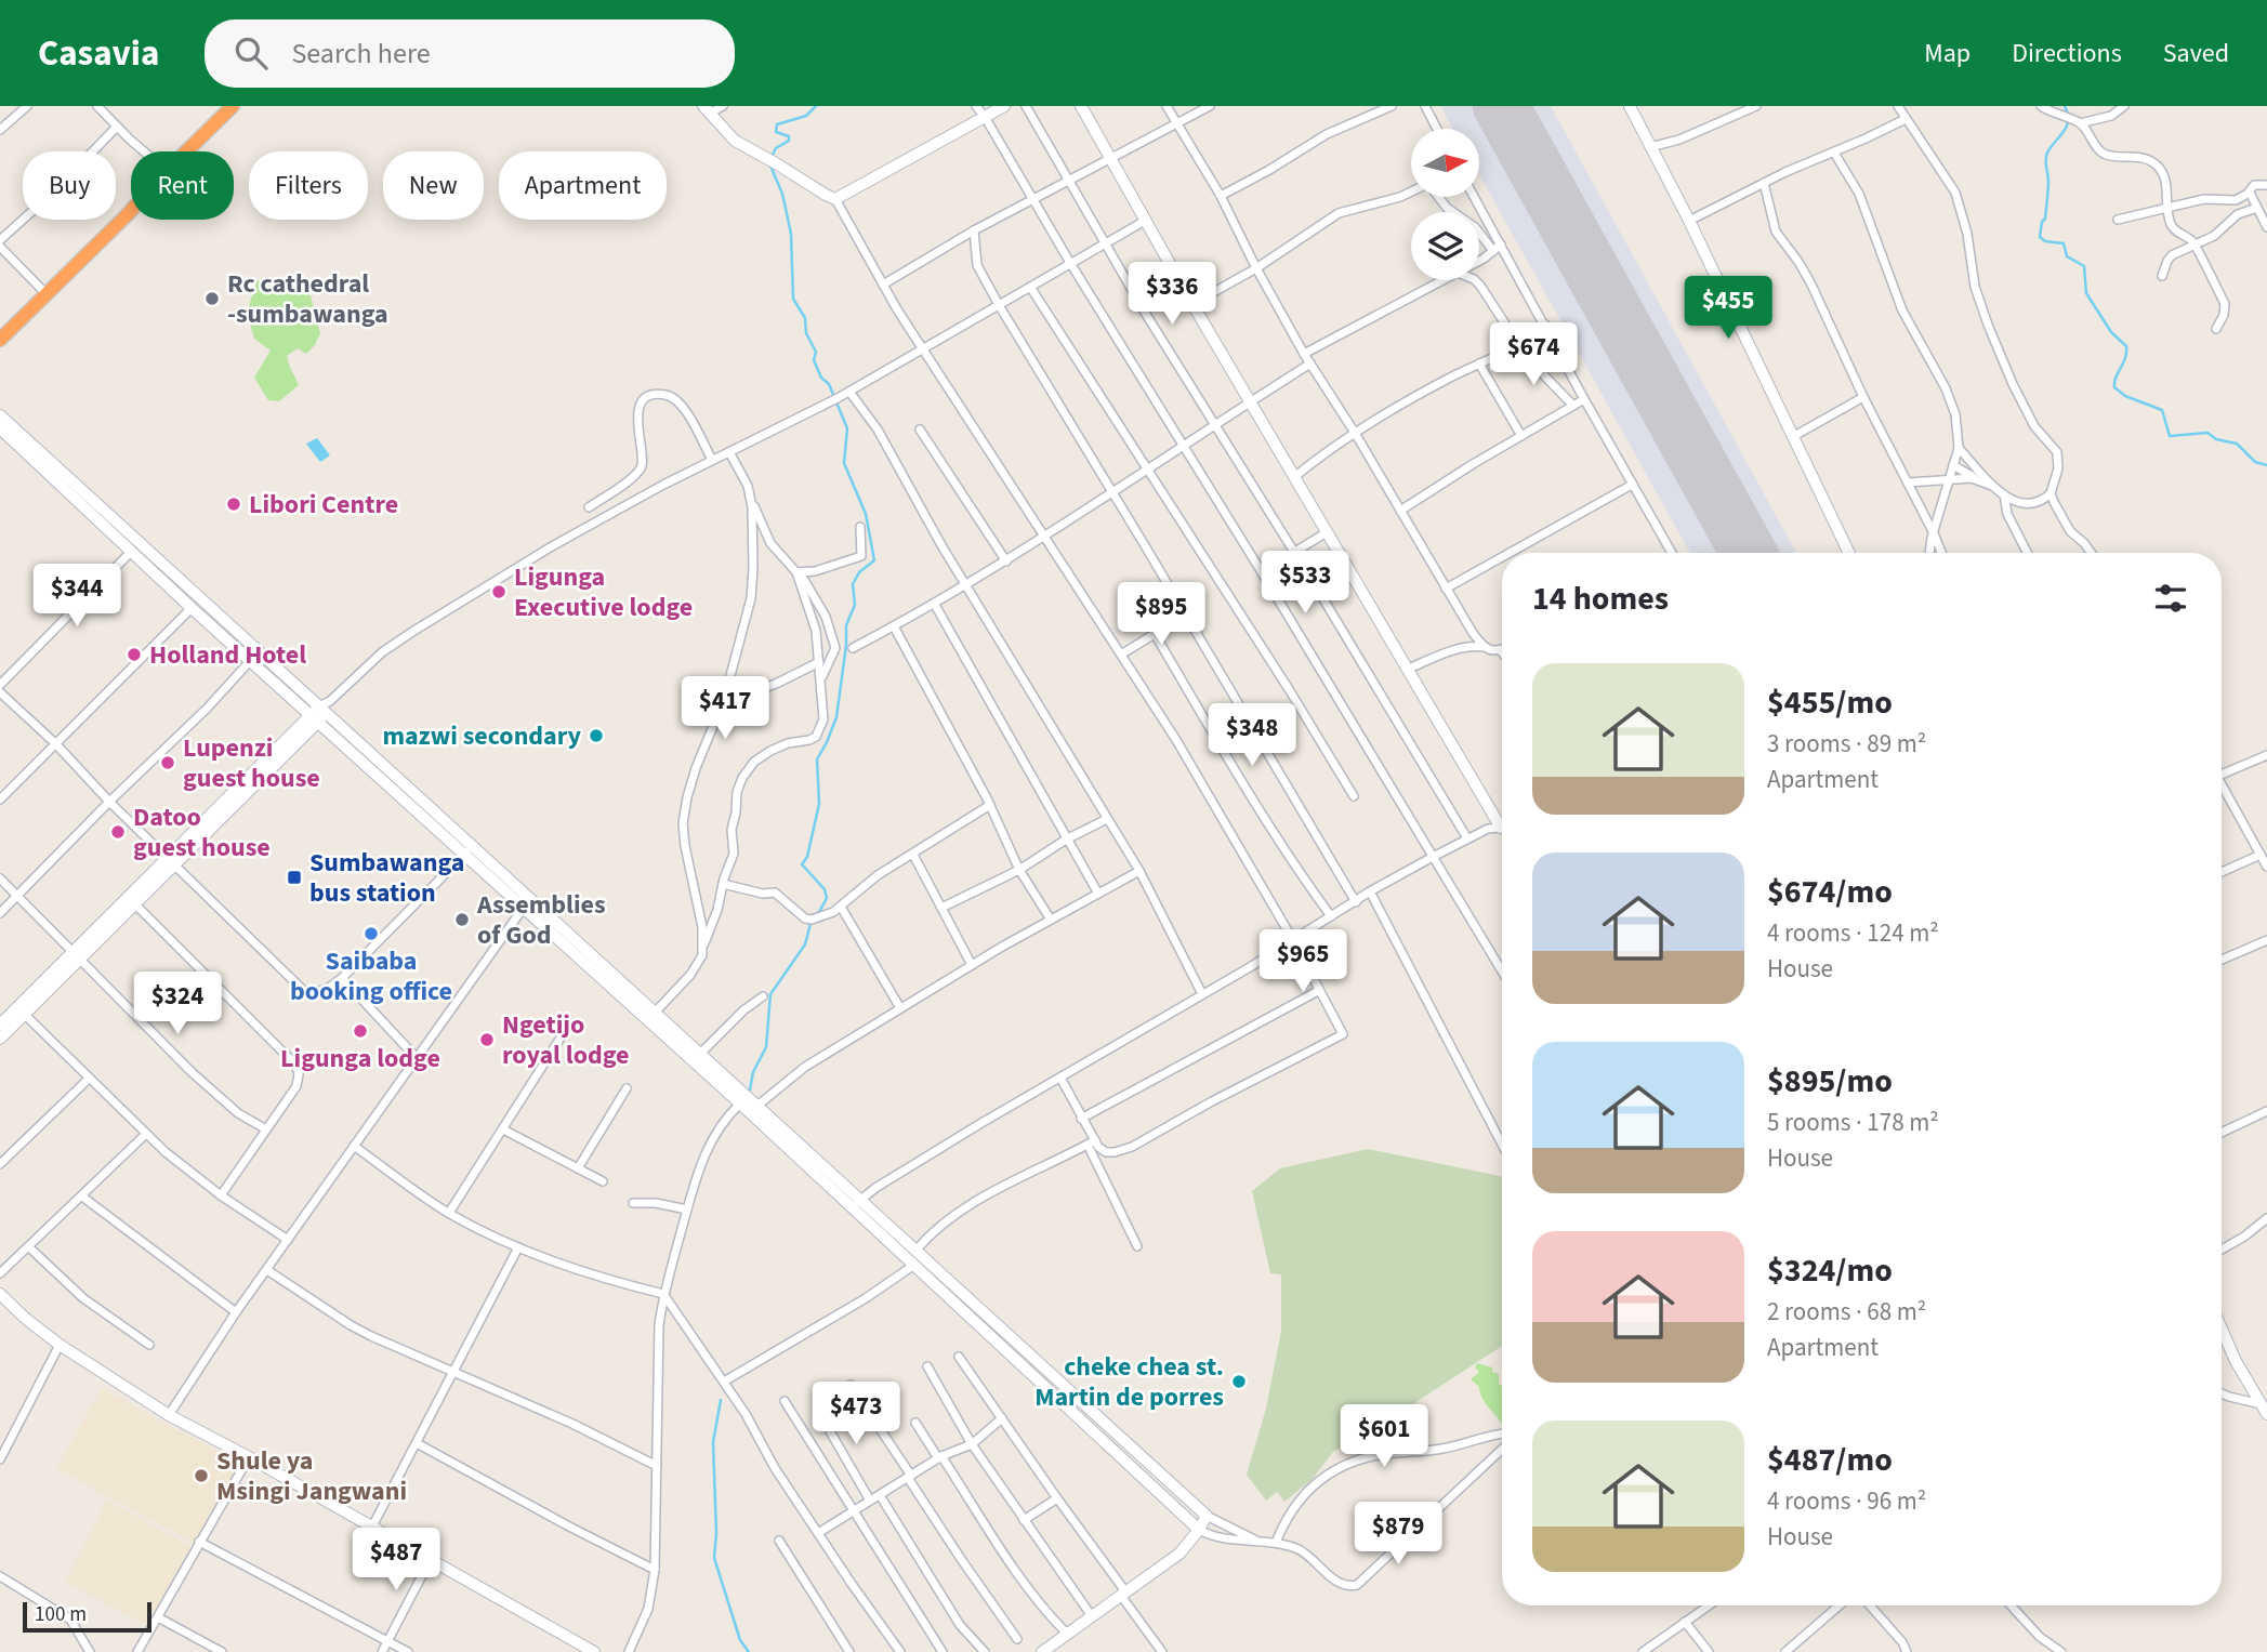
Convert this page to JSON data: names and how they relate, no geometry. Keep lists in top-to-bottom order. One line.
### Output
{"places":{"other":["Rc cathedral -sumbawanga","Libori Centre","Ligunga Executive lodge","Holland Hotel","mazwi secondary","Lupenzi guest house","Datoo guest house","Assemblies of God","Saibaba booking office","Ligunga lodge","Ngetijo royal lodge","cheke chea st. Martin de porres","Shule ya Msingi Jangwani"],"transit":["Sumbawanga bus station"]},"scale_bar":"100 m","north":"right","page":{"header":"Casavia","search":"Search here","nav":["Map","Directions","Saved"],"chip":["Buy","Rent","Filters","New","Apartment"],"price":["$336","$455","$674","$533","$344","$895","$417","$348","$965","$324","$473","$601","$879","$487"],"heading":"14 homes","list":[{"name":"$455/mo","note":"3 rooms · 89 m² · Apartment"},{"name":"$674/mo","note":"4 rooms · 124 m² · House"},{"name":"$895/mo","note":"5 rooms · 178 m² · House"},{"name":"$324/mo","note":"2 rooms · 68 m² · Apartment"},{"name":"$487/mo","note":"4 rooms · 96 m² · House"}],"scale":"100 m"}}
